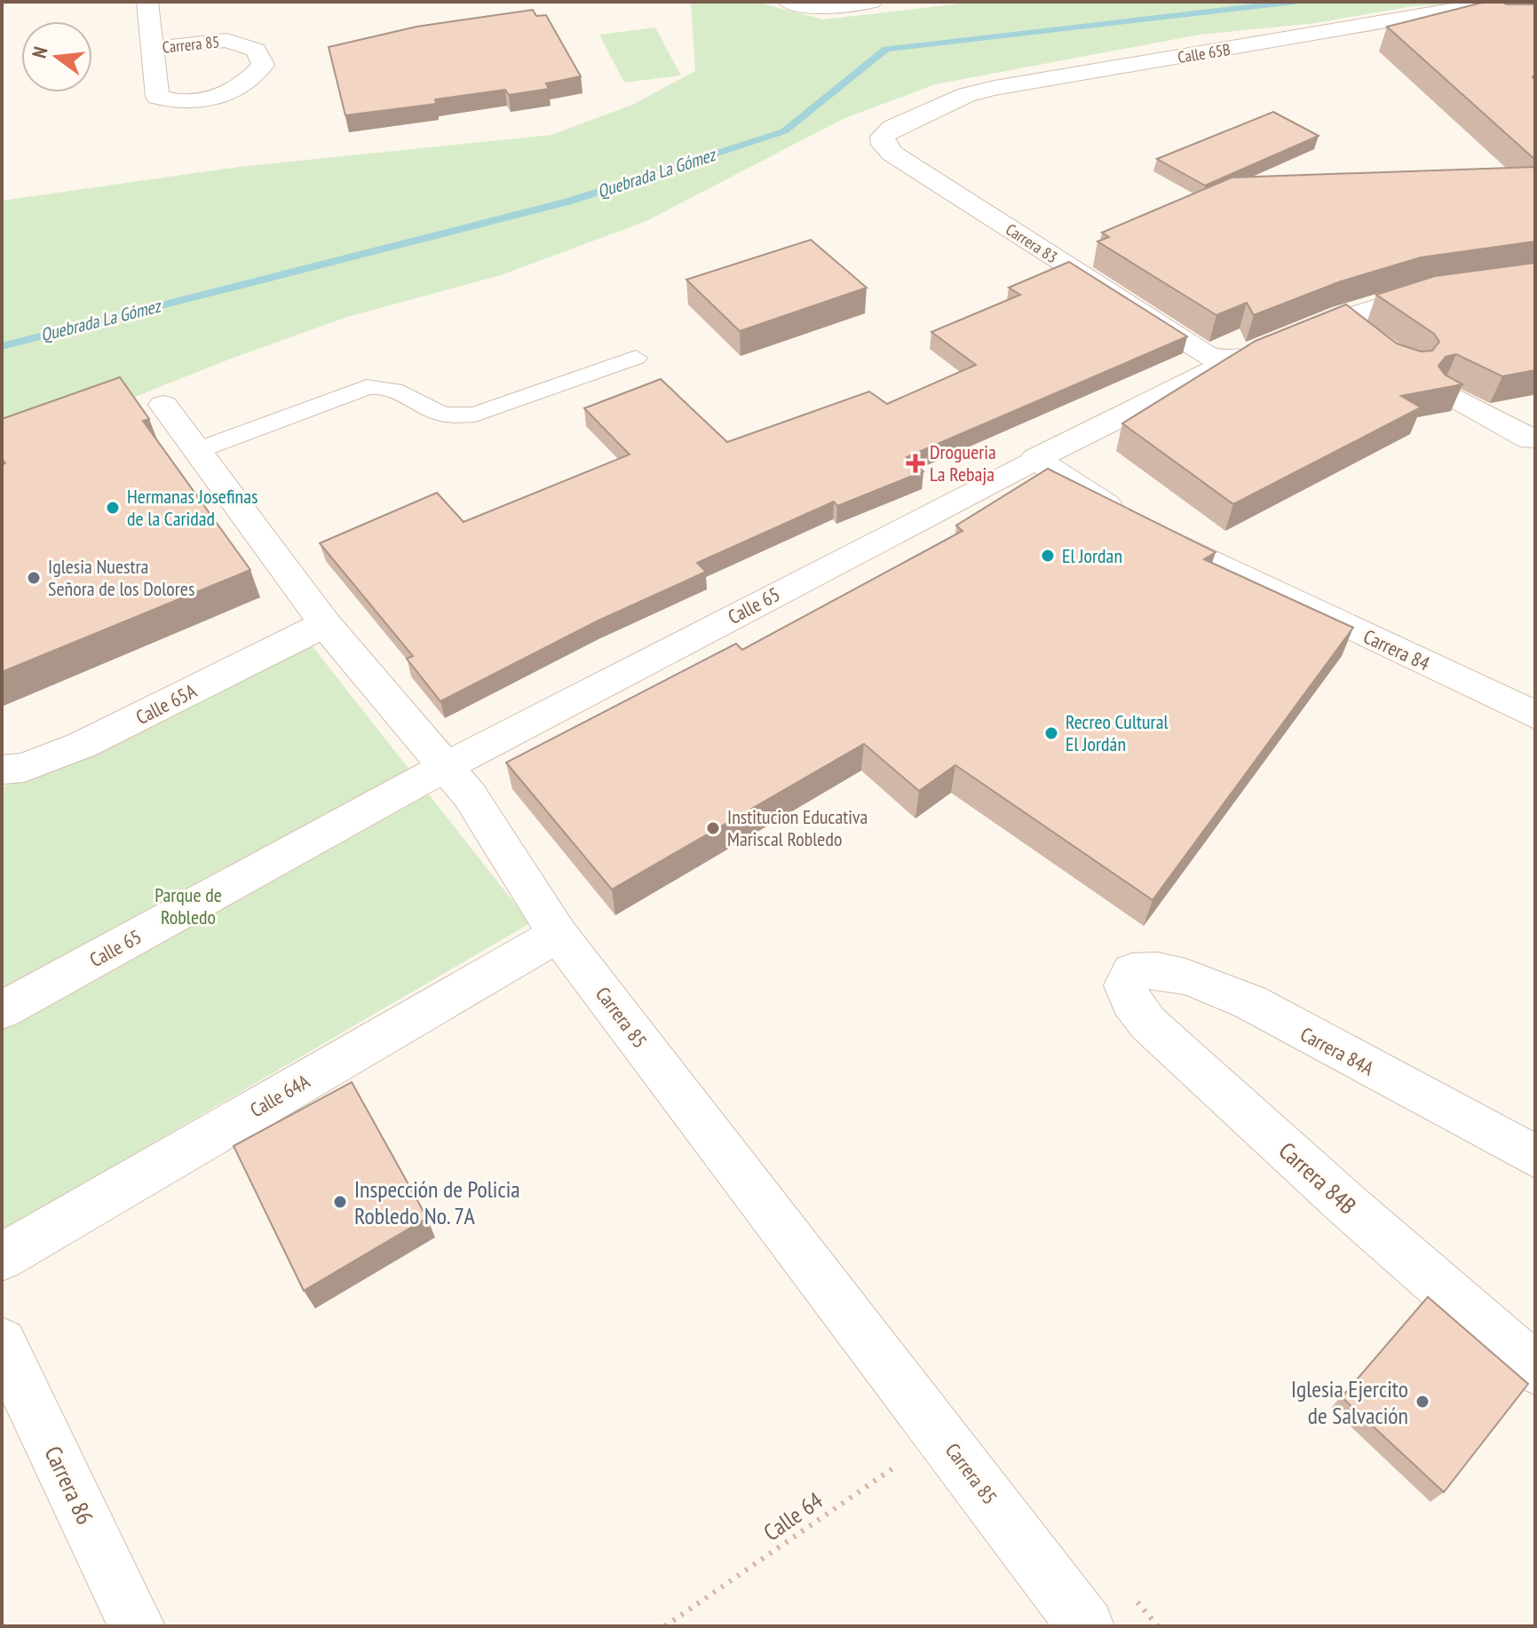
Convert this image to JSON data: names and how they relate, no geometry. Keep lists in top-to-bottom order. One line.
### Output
{"streets":{"street":["Carrera 85","Calle 65B","Carrera 83","Calle 65","Carrera 84","Calle 65A","Carrera 84A","Calle 64A","Carrera 84B","Carrera 86"],"path":["Calle 64"]},"crossings":[["Carrera 85","Calle 65"],["Carrera 85","Calle 65A"],["Carrera 85","Calle 64A"],["Carrera 85","Calle 64"],["Calle 65B","Carrera 83"],["Carrera 83","Calle 65"],["Calle 65","Carrera 84"],["Carrera 84A","Carrera 84B"]],"water":["Quebrada La Gómez"],"parks":["Parque de Robledo"],"places":{"health":["Drogueria La Rebaja"],"other":["Hermanas Josefinas de la Caridad","El Jordan","Iglesia Nuestra Señora de los Dolores","Recreo Cultural El Jordán","Institucion Educativa Mariscal Robledo","Inspección de Policia Robledo No. 7A","Iglesia Ejercito de Salvación"]},"north":"left"}
